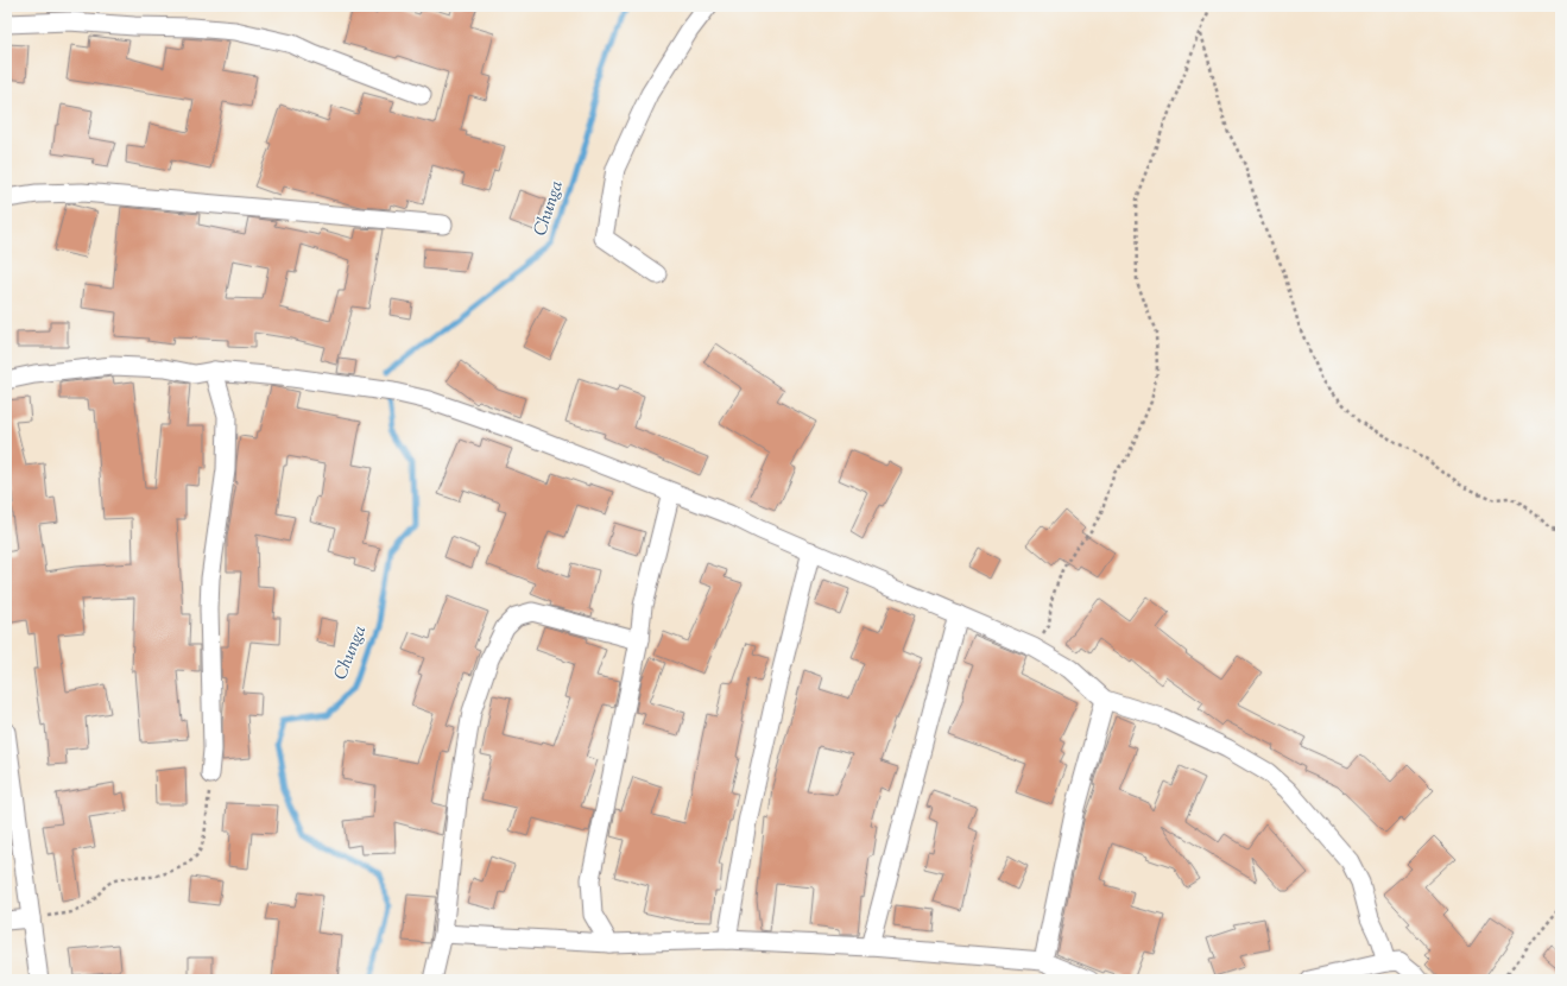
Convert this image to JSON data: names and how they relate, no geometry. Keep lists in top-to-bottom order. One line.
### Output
{"water":["Chunga"]}
